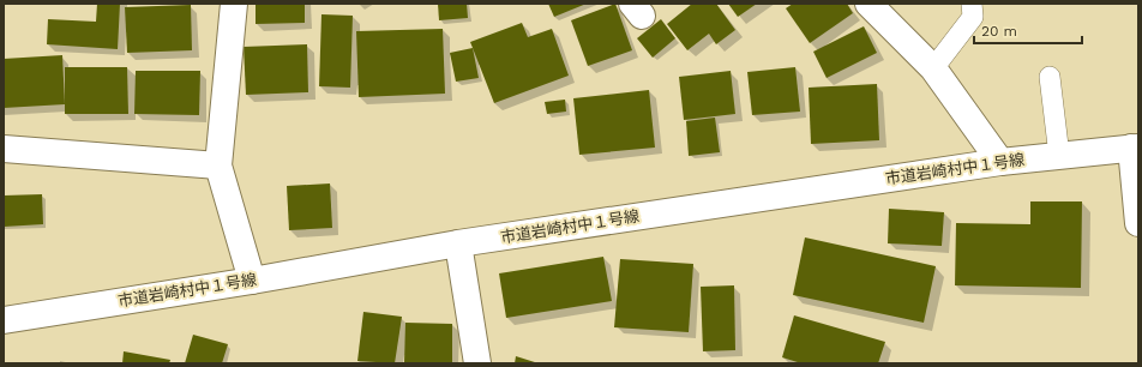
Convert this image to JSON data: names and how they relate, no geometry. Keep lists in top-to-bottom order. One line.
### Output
{"streets":{"street":["市道岩崎村中１号線"]},"scale_bar":"20 m"}
